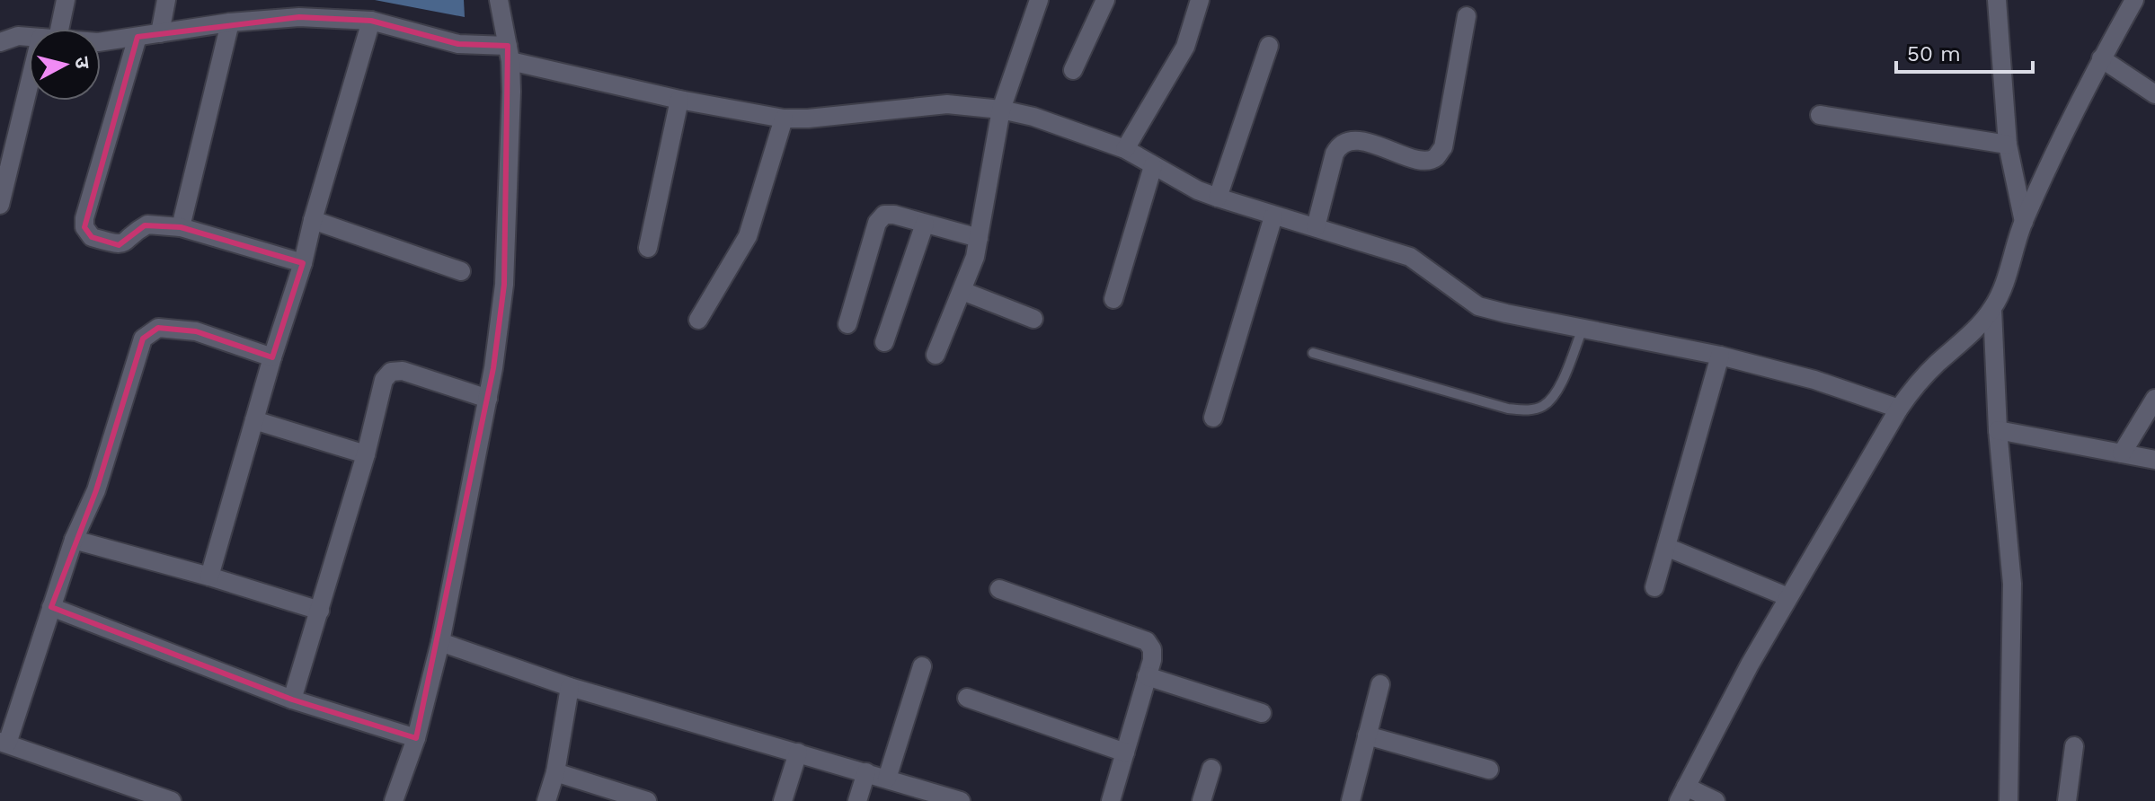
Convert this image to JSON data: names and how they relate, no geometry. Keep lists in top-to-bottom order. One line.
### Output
{"scale_bar":"50 m","north":"right"}
